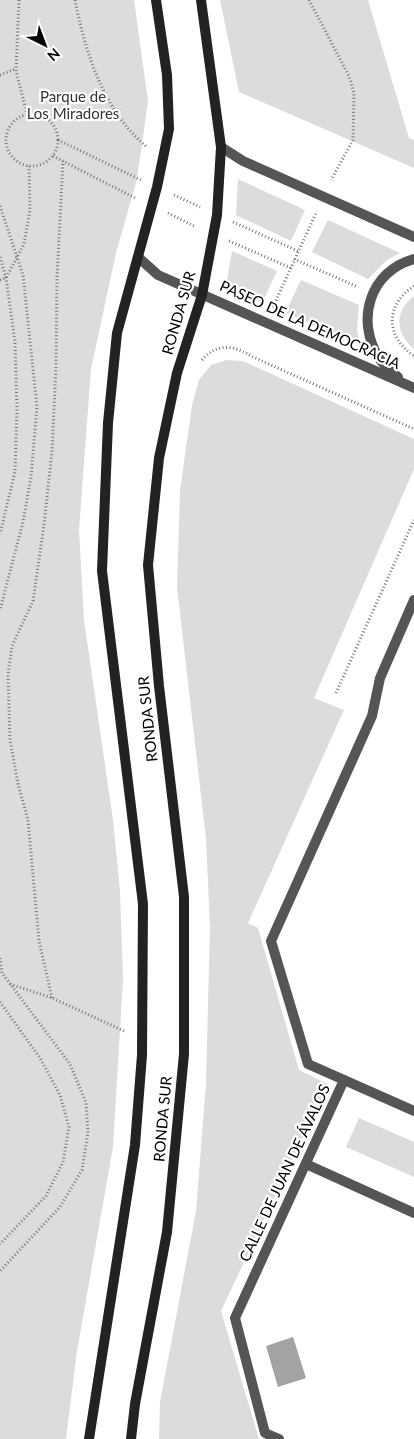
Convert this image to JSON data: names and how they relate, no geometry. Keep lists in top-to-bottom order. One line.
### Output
{"streets":{"main road":["RONDA SUR"],"street":["PASEO DE LA DEMOCRACIA","CALLE DE JUAN DE ÁVALOS"]},"crossings":[["RONDA SUR","PASEO DE LA DEMOCRACIA"]],"parks":["Parque de Los Miradores"],"north":"bottom right"}
